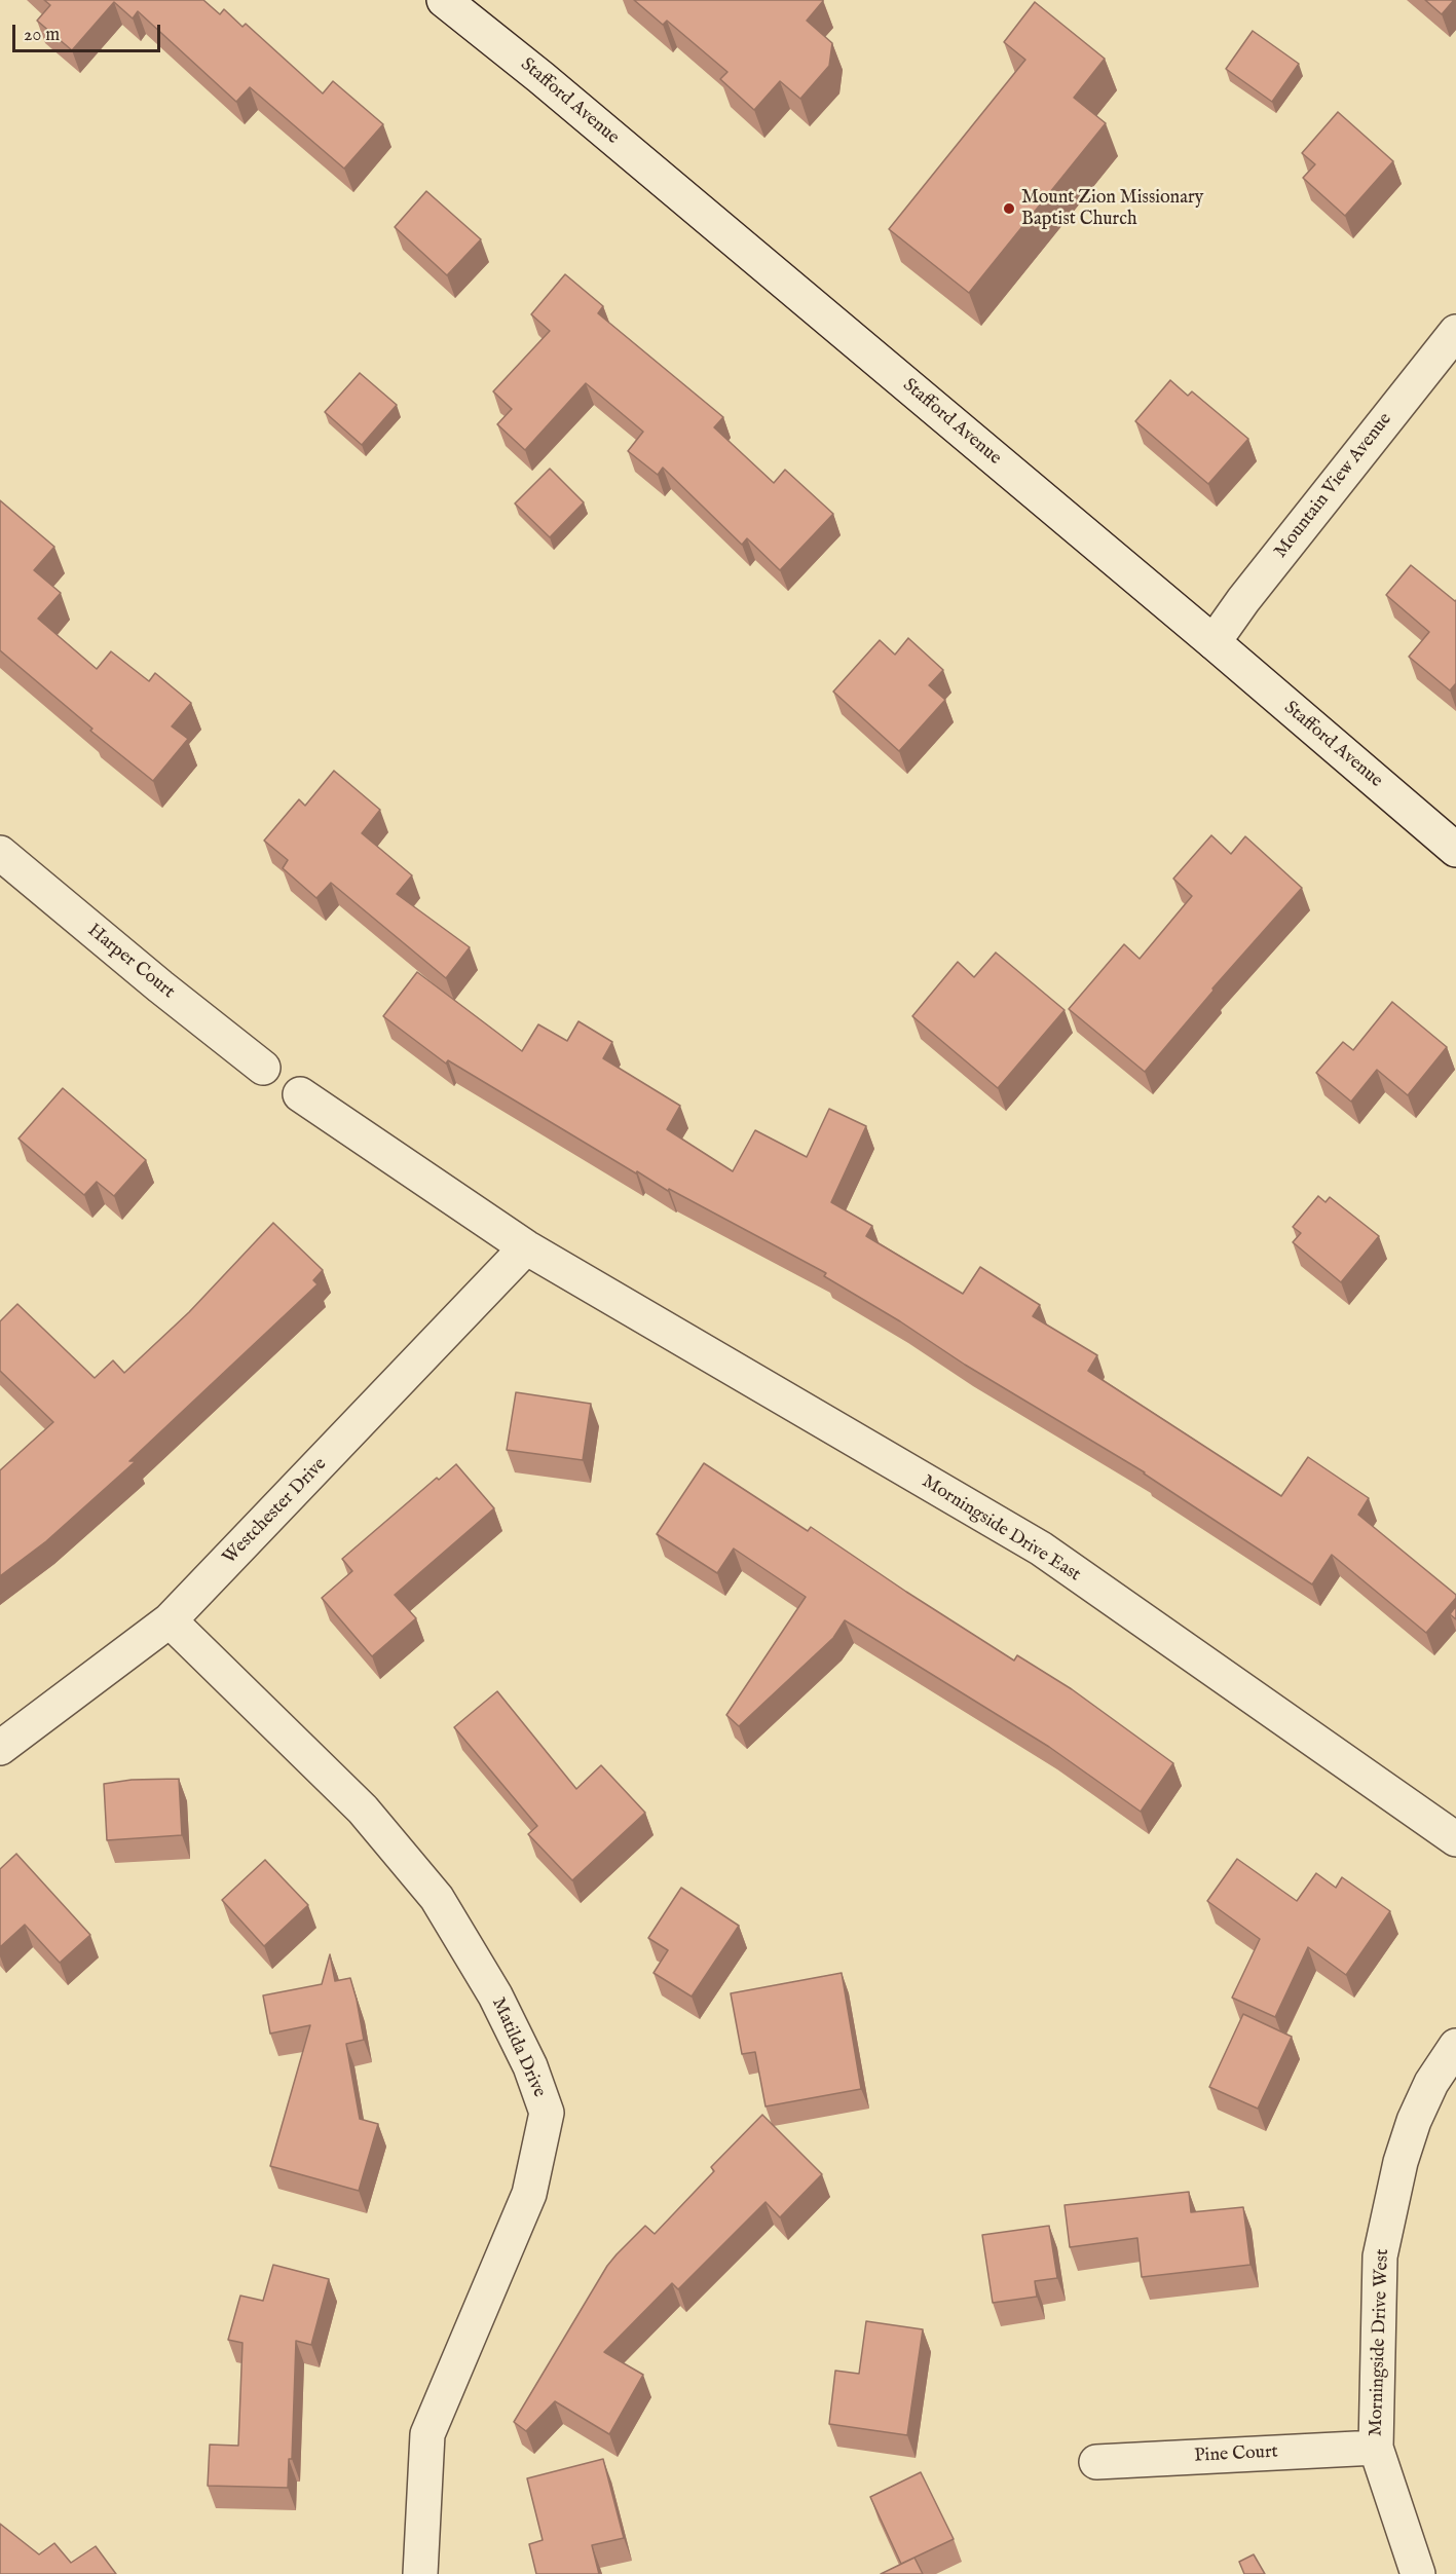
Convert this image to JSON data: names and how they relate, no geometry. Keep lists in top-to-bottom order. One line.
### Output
{"streets":{"street":["Stafford Avenue","Mountain View Avenue","Harper Court","Westchester Drive","Morningside Drive East","Matilda Drive","Morningside Drive West","Pine Court"]},"crossings":[["Stafford Avenue","Mountain View Avenue"],["Westchester Drive","Morningside Drive East"],["Westchester Drive","Matilda Drive"],["Morningside Drive West","Pine Court"]],"places":["Mount Zion Missionary Baptist Church"],"scale_bar":"20 m"}
